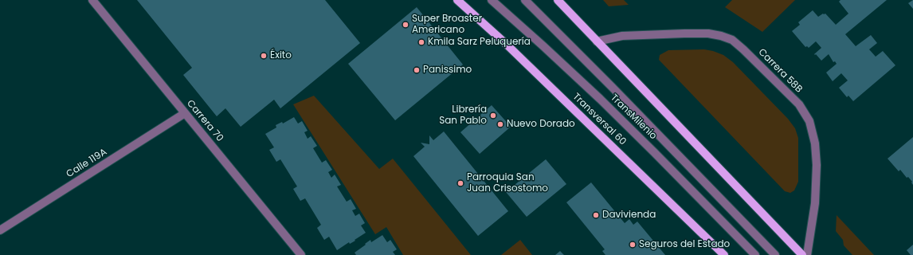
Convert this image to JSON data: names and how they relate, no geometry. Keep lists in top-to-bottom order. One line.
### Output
{"streets":{"main road":["Transversal 60"],"street":["Carrera 58B","TransMilenio","Carrera 70","Calle 119A"]},"crossings":[["Carrera 70","Calle 119A"]],"places":["Super Broaster Americano","Kmila Sarz Peluquería","Éxito","Panissimo","Librería San Pablo","Nuevo Dorado","Parroquia San Juan Crisostomo","Davivienda","Seguros del Estado"]}
